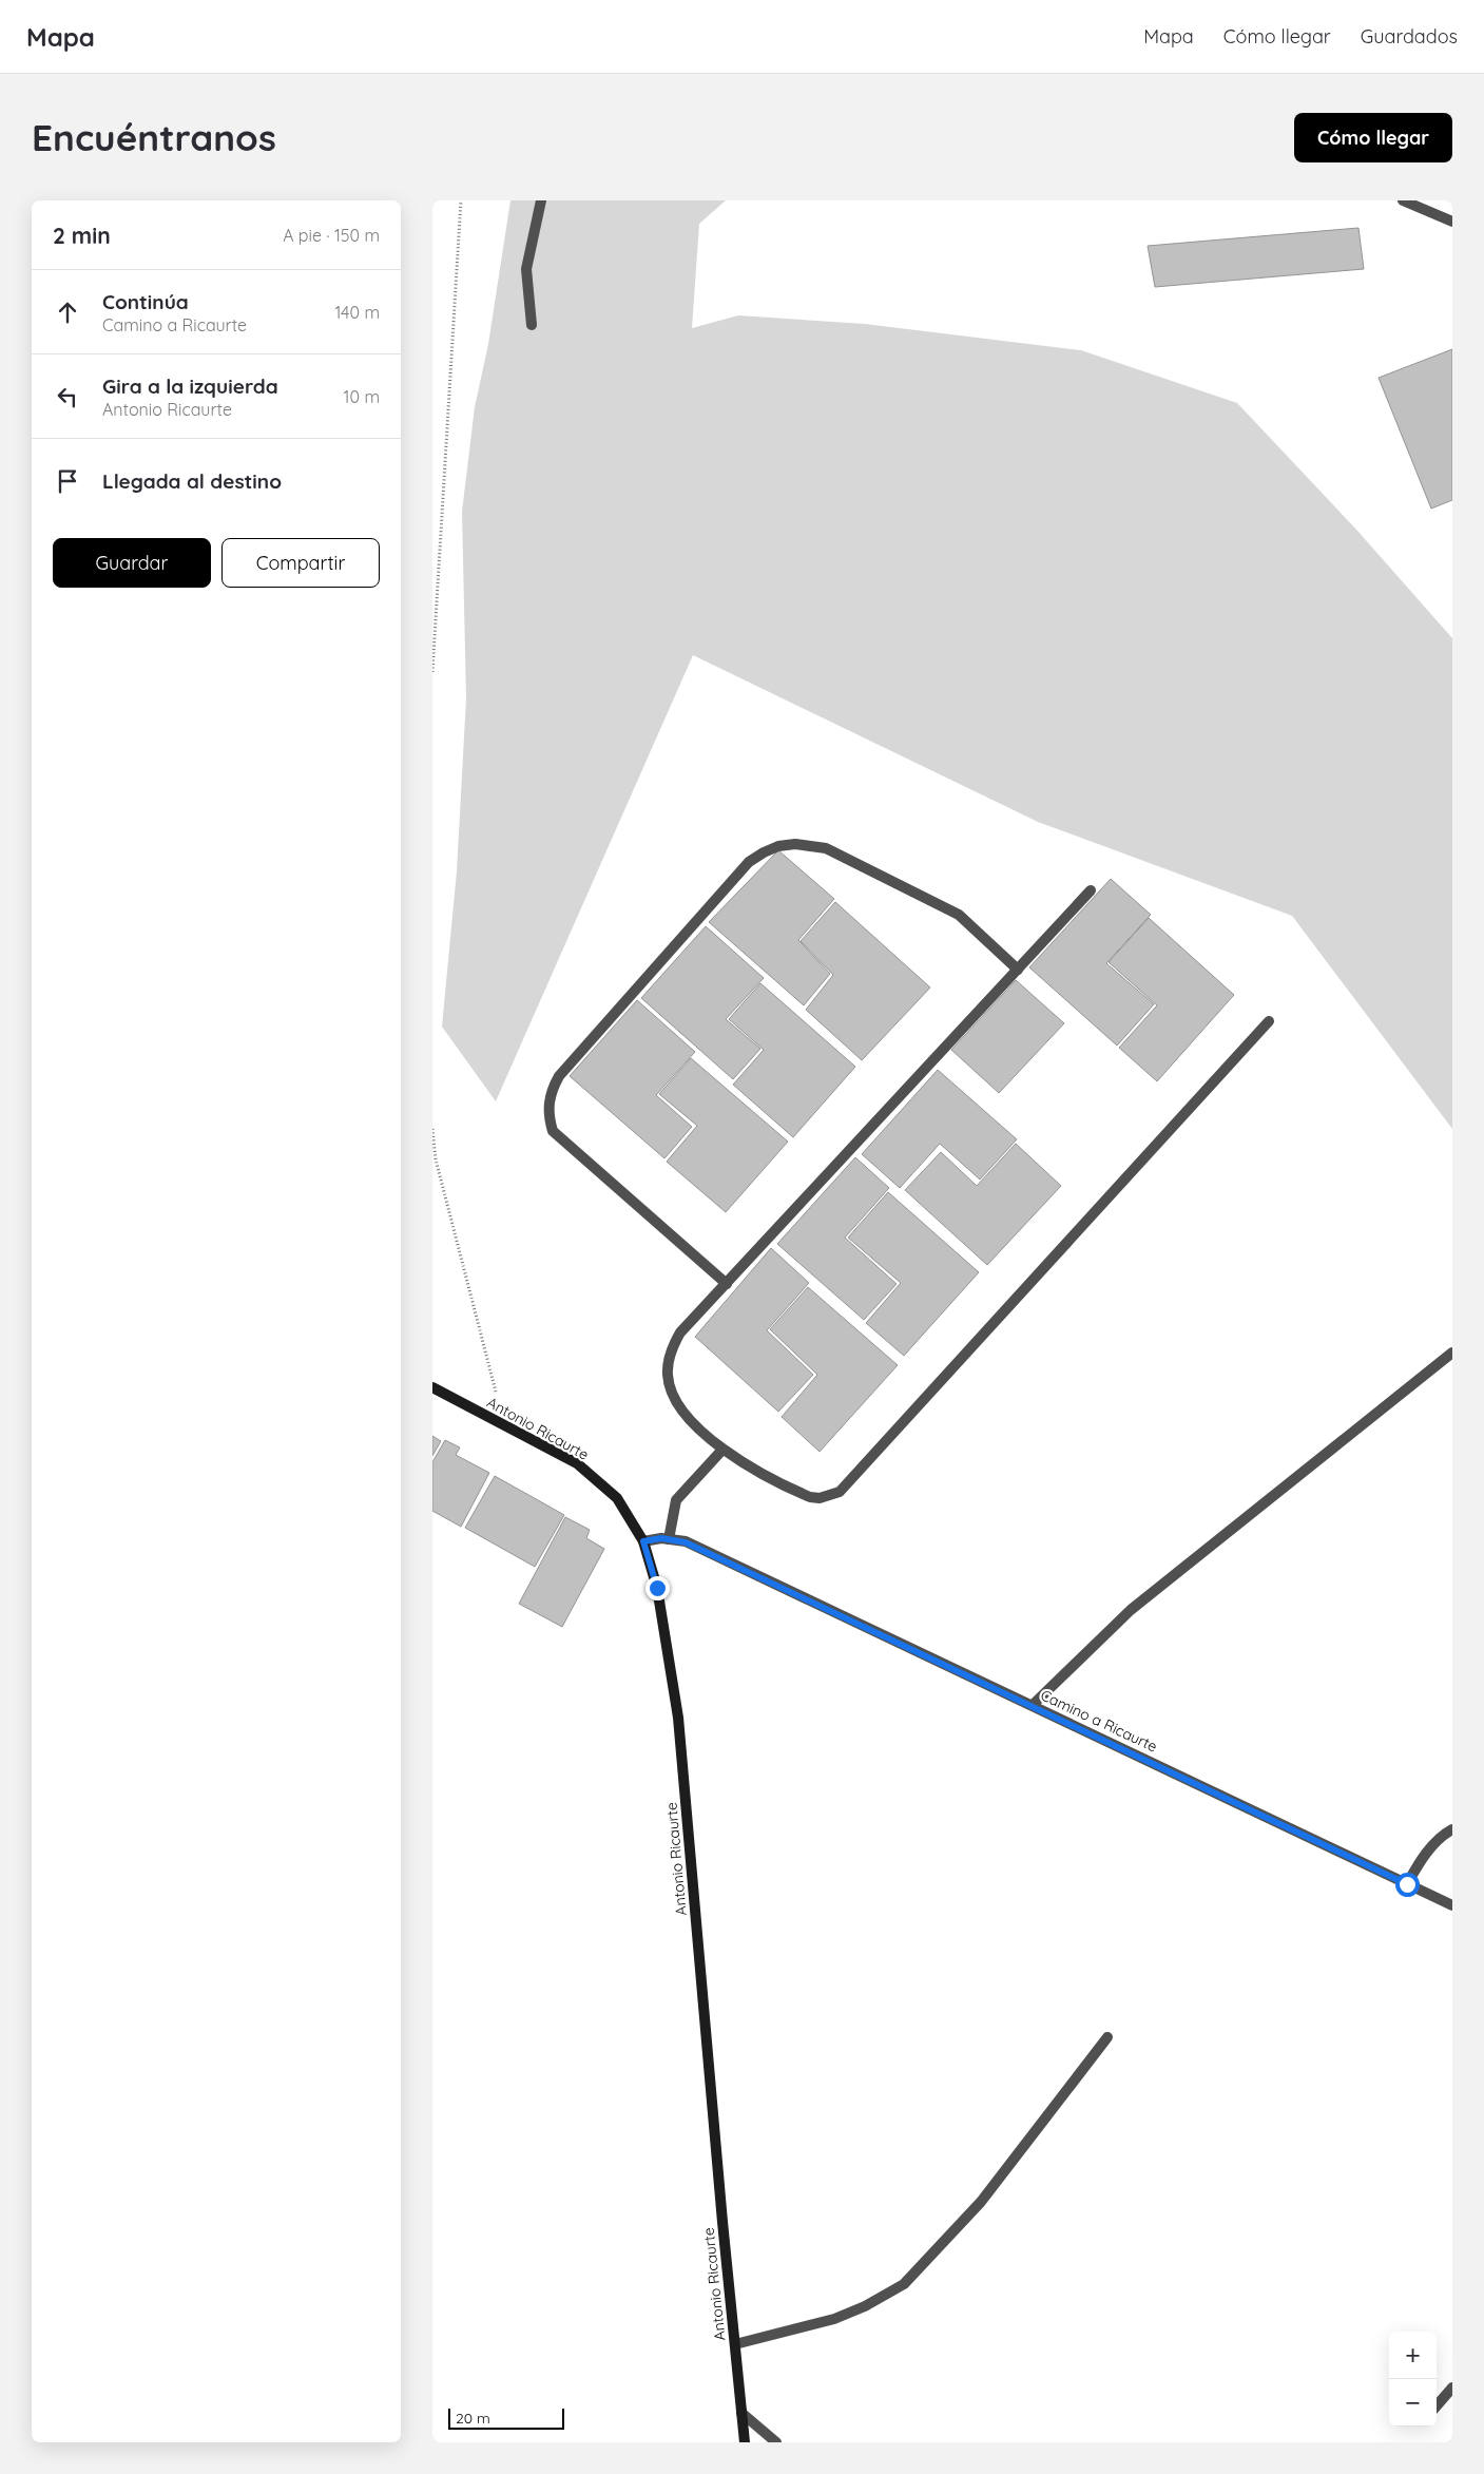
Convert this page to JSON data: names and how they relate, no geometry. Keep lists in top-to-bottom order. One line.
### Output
{"streets":{"main road":["Antonio Ricaurte"],"street":["Camino a Ricaurte"]},"crossings":[["Antonio Ricaurte","Camino a Ricaurte"]],"scale_bar":"20 m","page":{"header":"Mapa","nav":["Mapa","Cómo llegar","Guardados"],"buttons":["Cómo llegar",["Guardar","Compartir"]],"title":"Encuéntranos","heading":["2 min","A pie · 150 m"],"list":[["Continúa","Camino a Ricaurte","140 m"],["Gira a la izquierda","Antonio Ricaurte","10 m"],"Llegada al destino"],"map_buttons":["+","−"],"scale":"20 m"}}
